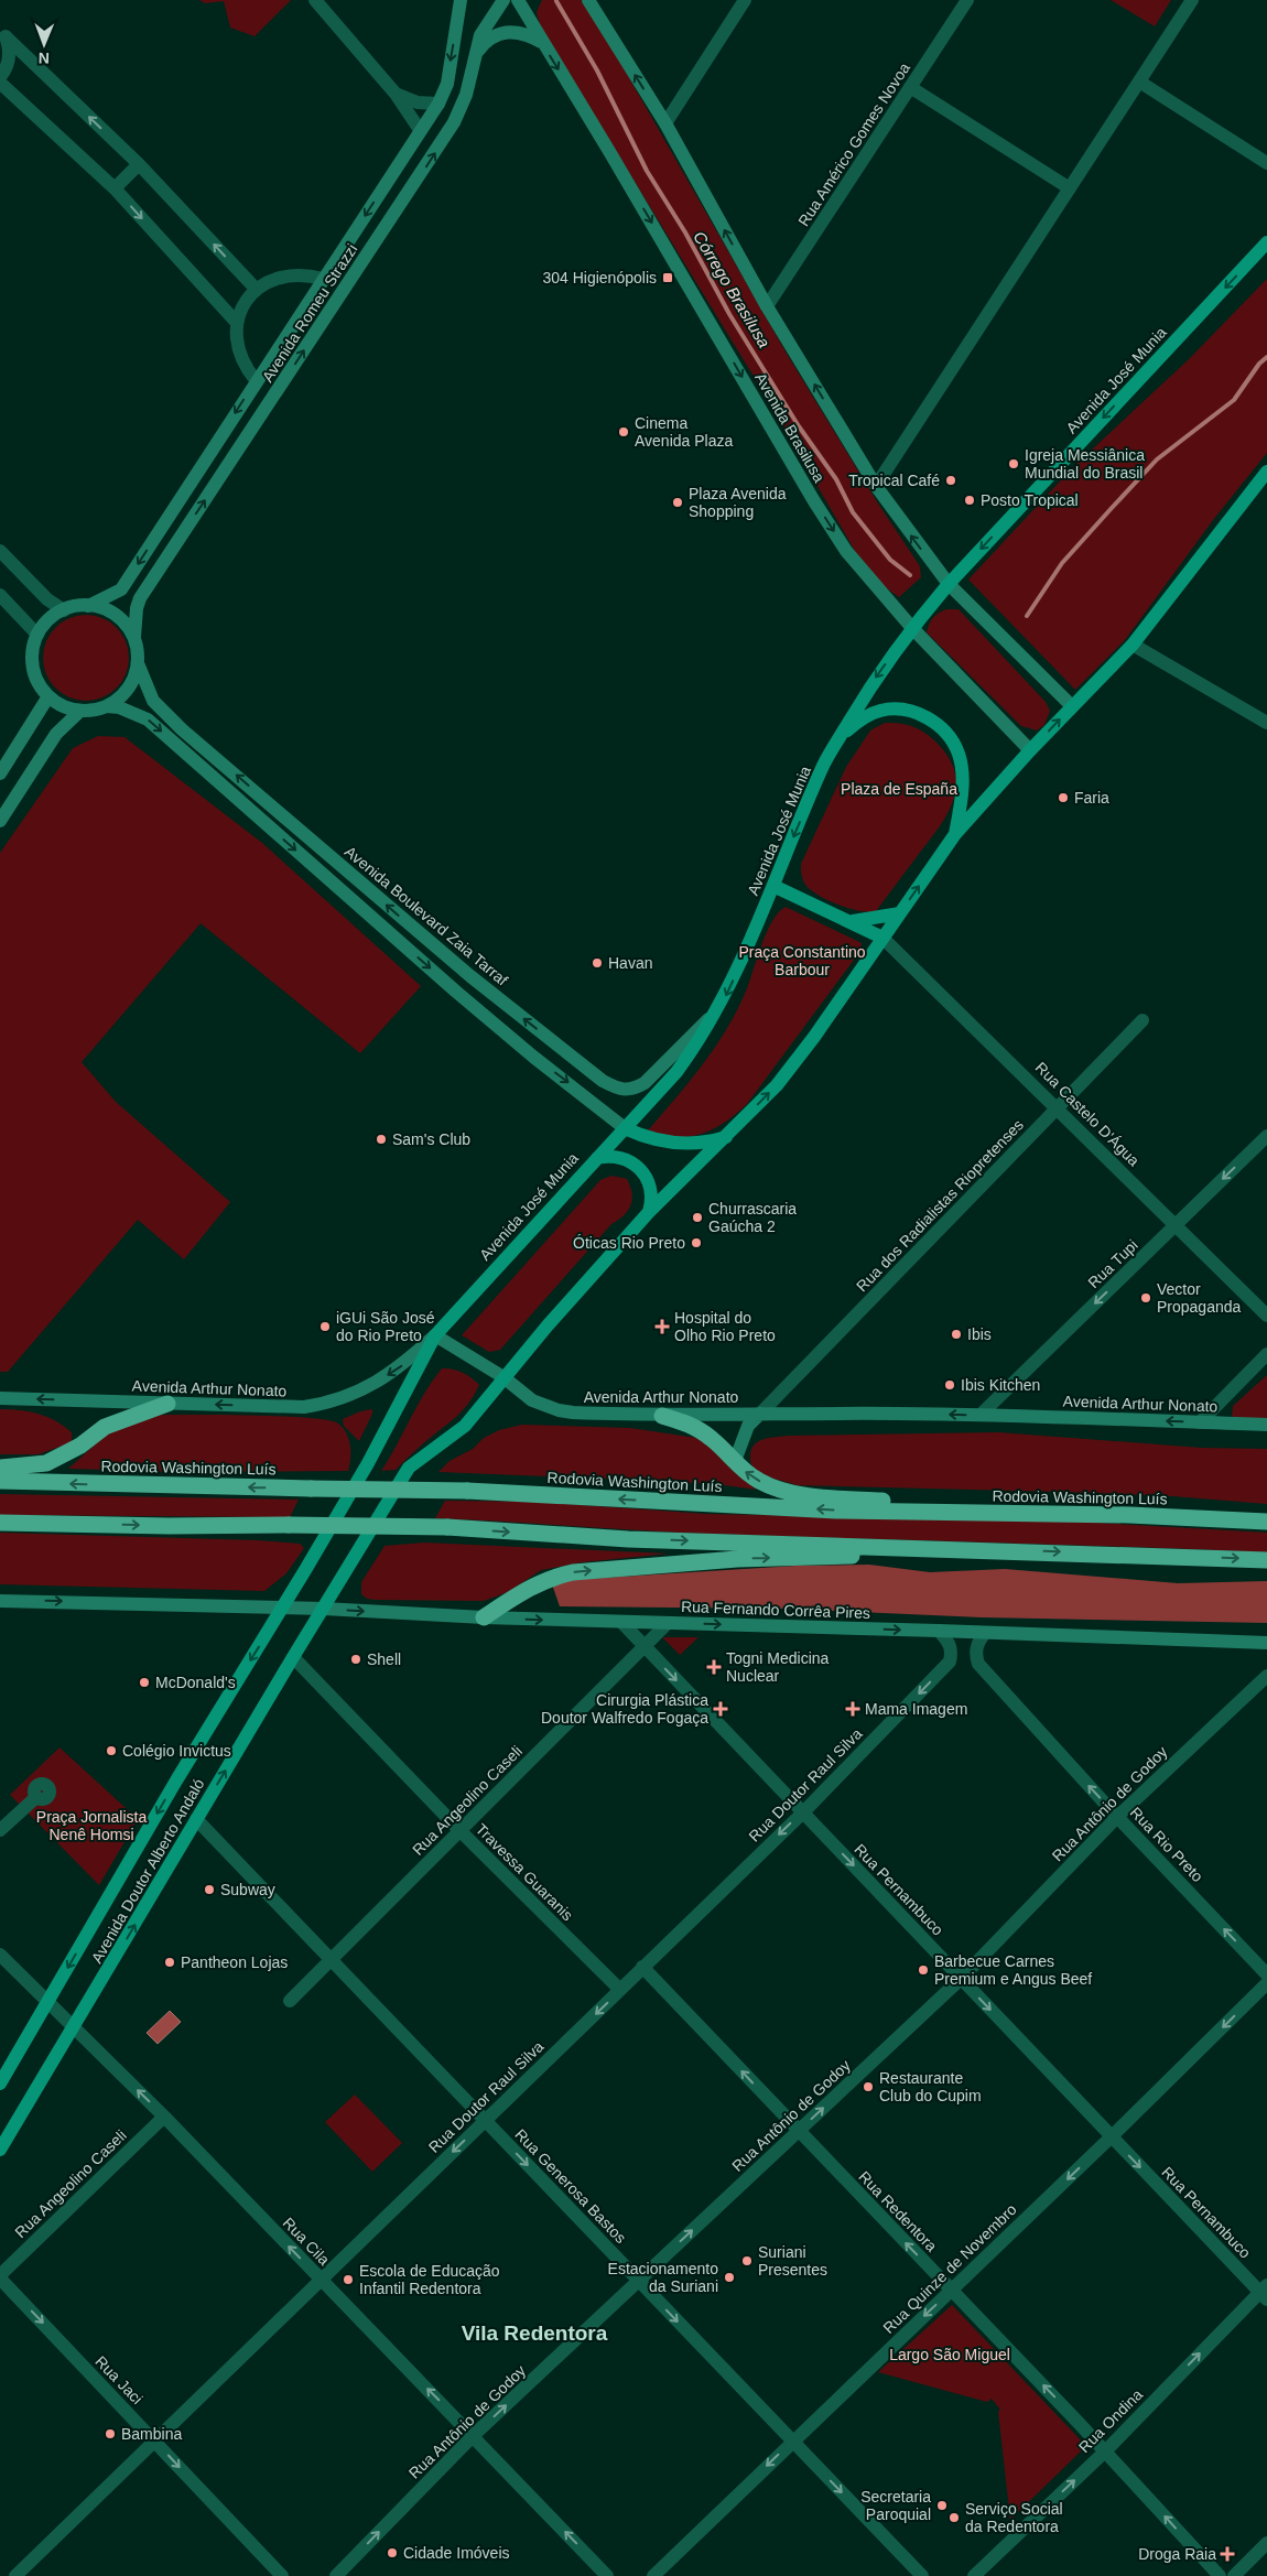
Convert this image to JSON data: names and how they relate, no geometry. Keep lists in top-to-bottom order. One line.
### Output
{"streets":{"highway":["Rodovia Washington Luís"],"main road":["Avenida Romeu Strazzi","Avenida José Munia","Avenida Brasilusa","Avenida Boulevard Zaia Tarraf","Avenida Arthur Nonato","Rua Fernando Corrêa Pires","Avenida Doutor Alberto Andaló"],"street":["Rua Américo Gomes Novoa","Rua Castelo D'Água","Rua dos Radialistas Riopretenses","Rua Tupi","Rua Doutor Raul Silva","Rua Angeolino Caseli","Rua Antônio de Godoy","Rua Rio Preto","Travessa Guaranis","Rua Pernambuco","Rua Generosa Bastos","Rua Redentora","Rua Cila","Rua Quinze de Novembro","Rua Jaci","Rua Ondina"]},"crossings":[["Avenida Romeu Strazzi","Avenida Boulevard Zaia Tarraf"],["Avenida José Munia","Avenida Brasilusa"],["Avenida José Munia","Avenida Boulevard Zaia Tarraf"],["Avenida José Munia","Avenida Arthur Nonato"],["Avenida José Munia","Avenida Doutor Alberto Andaló"],["Rua Castelo D'Água","Rua dos Radialistas Riopretenses"],["Rua Castelo D'Água","Rua Tupi"],["Rua dos Radialistas Riopretenses","Avenida Arthur Nonato"],["Rua Tupi","Avenida Arthur Nonato"],["Avenida Arthur Nonato","Avenida Doutor Alberto Andaló"],["Rua Fernando Corrêa Pires","Rua Angeolino Caseli"],["Rua Fernando Corrêa Pires","Avenida Doutor Alberto Andaló"],["Rua Fernando Corrêa Pires","Rua Pernambuco"],["Rua Doutor Raul Silva","Travessa Guaranis"],["Rua Doutor Raul Silva","Rua Pernambuco"],["Rua Doutor Raul Silva","Rua Generosa Bastos"],["Rua Doutor Raul Silva","Rua Redentora"],["Rua Doutor Raul Silva","Rua Cila"],["Rua Doutor Raul Silva","Rua Jaci"],["Rua Angeolino Caseli","Travessa Guaranis"],["Rua Angeolino Caseli","Rua Pernambuco"],["Rua Angeolino Caseli","Rua Generosa Bastos"],["Rua Angeolino Caseli","Rua Cila"],["Rua Angeolino Caseli","Rua Jaci"],["Rua Antônio de Godoy","Rua Rio Preto"],["Rua Antônio de Godoy","Rua Pernambuco"],["Rua Antônio de Godoy","Rua Generosa Bastos"],["Rua Antônio de Godoy","Rua Redentora"],["Rua Antônio de Godoy","Rua Cila"],["Avenida Doutor Alberto Andaló","Travessa Guaranis"],["Avenida Doutor Alberto Andaló","Rua Generosa Bastos"],["Avenida Doutor Alberto Andaló","Rua Cila"],["Rua Pernambuco","Rua Quinze de Novembro"],["Rua Pernambuco","Rua Ondina"],["Rua Generosa Bastos","Rua Quinze de Novembro"],["Rua Redentora","Rua Quinze de Novembro"],["Rua Redentora","Rua Ondina"]],"one_way":["Avenida José Munia","Rua Tupi","Avenida Arthur Nonato","Rua Fernando Corrêa Pires","Rua Doutor Raul Silva","Rua Antônio de Godoy","Rua Rio Preto","Rua Pernambuco","Rua Generosa Bastos","Rua Redentora","Rua Cila","Rua Quinze de Novembro","Rua Jaci","Rua Ondina"],"districts":["Vila Redentora"],"water":["Córrego Brasilusa"],"parks":["Plaza de España","Praça Constantino Barbour","Praça Jornalista Nenê Homsi","Largo São Miguel"],"places":{"transit":["304 Higienópolis"],"other":["Cinema Avenida Plaza","Igreja Messiânica Mundial do Brasil","Tropical Café","Posto Tropical","Plaza Avenida Shopping","Faria","Havan","Sam's Club","Churrascaria Gaúcha 2","Óticas Rio Preto","Vector Propaganda","iGUi São José do Rio Preto","Ibis","Ibis Kitchen","Shell","McDonald's","Colégio Invictus","Subway","Pantheon Lojas","Barbecue Carnes Premium e Angus Beef","Restaurante Club do Cupim","Suriani Presentes","Estacionamento da Suriani","Escola de Educação Infantil Redentora","Bambina","Secretaria Paroquial","Serviço Social da Redentora","Cidade Imóveis"],"health":["Hospital do Olho Rio Preto","Togni Medicina Nuclear","Cirurgia Plástica Doutor Walfredo Fogaça","Mama Imagem","Droga Raia"]},"north":"bottom"}
